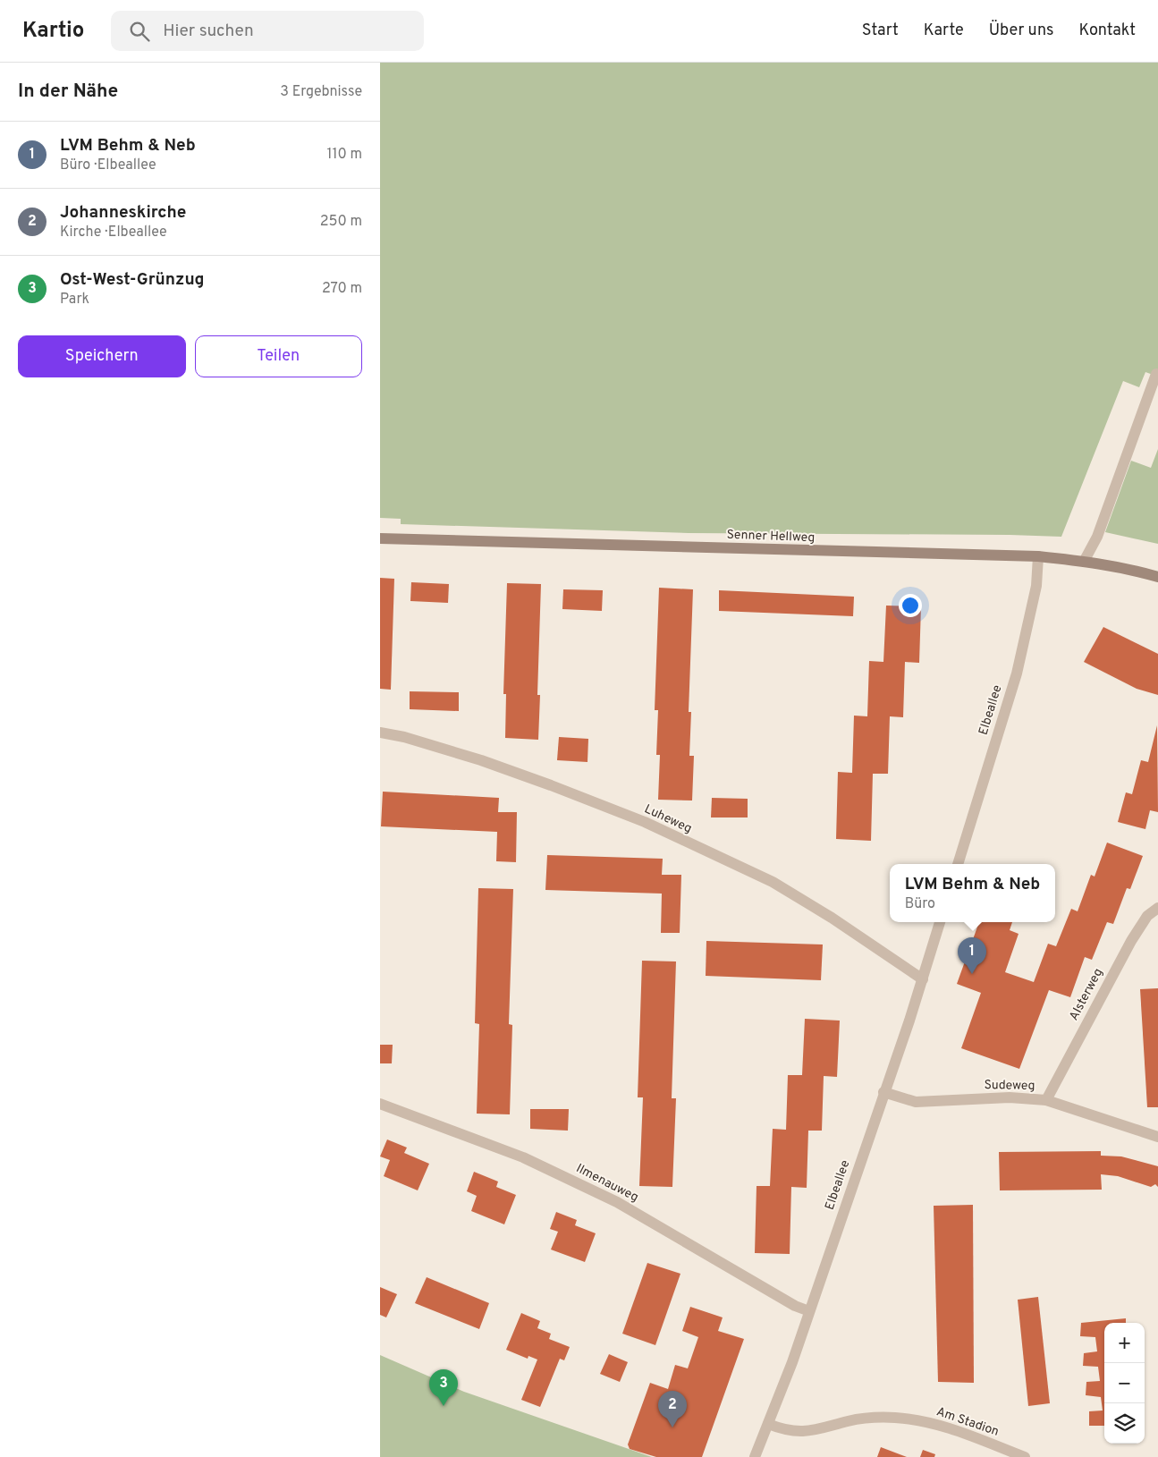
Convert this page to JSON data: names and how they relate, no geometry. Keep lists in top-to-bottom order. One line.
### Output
{"streets":{"street":["Senner Hellweg","Elbeallee","Luheweg","Alsterweg","Sudeweg","Ilmenauweg","Am Stadion"]},"crossings":[["Senner Hellweg","Elbeallee"],["Elbeallee","Luheweg"],["Elbeallee","Sudeweg"],["Elbeallee","Ilmenauweg"],["Elbeallee","Am Stadion"],["Alsterweg","Sudeweg"]],"page":{"header":"Kartio","search":"Hier suchen","nav":["Start","Karte","Über uns","Kontakt"],"heading":["In der Nähe","3 Ergebnisse"],"list":[{"mark":"1","name":"LVM Behm & Neb","note":"Büro · Elbeallee","value":"110 m"},{"mark":"2","name":"Johanneskirche","note":"Kirche · Elbeallee","value":"250 m"},{"mark":"3","name":"Ost-West-Grünzug","note":"Park","value":"270 m"}],"buttons":["Speichern","Teilen"],"popup":["LVM Behm & Neb","Büro"],"pins":["1","3","2"],"map_buttons":["+","−"]}}
